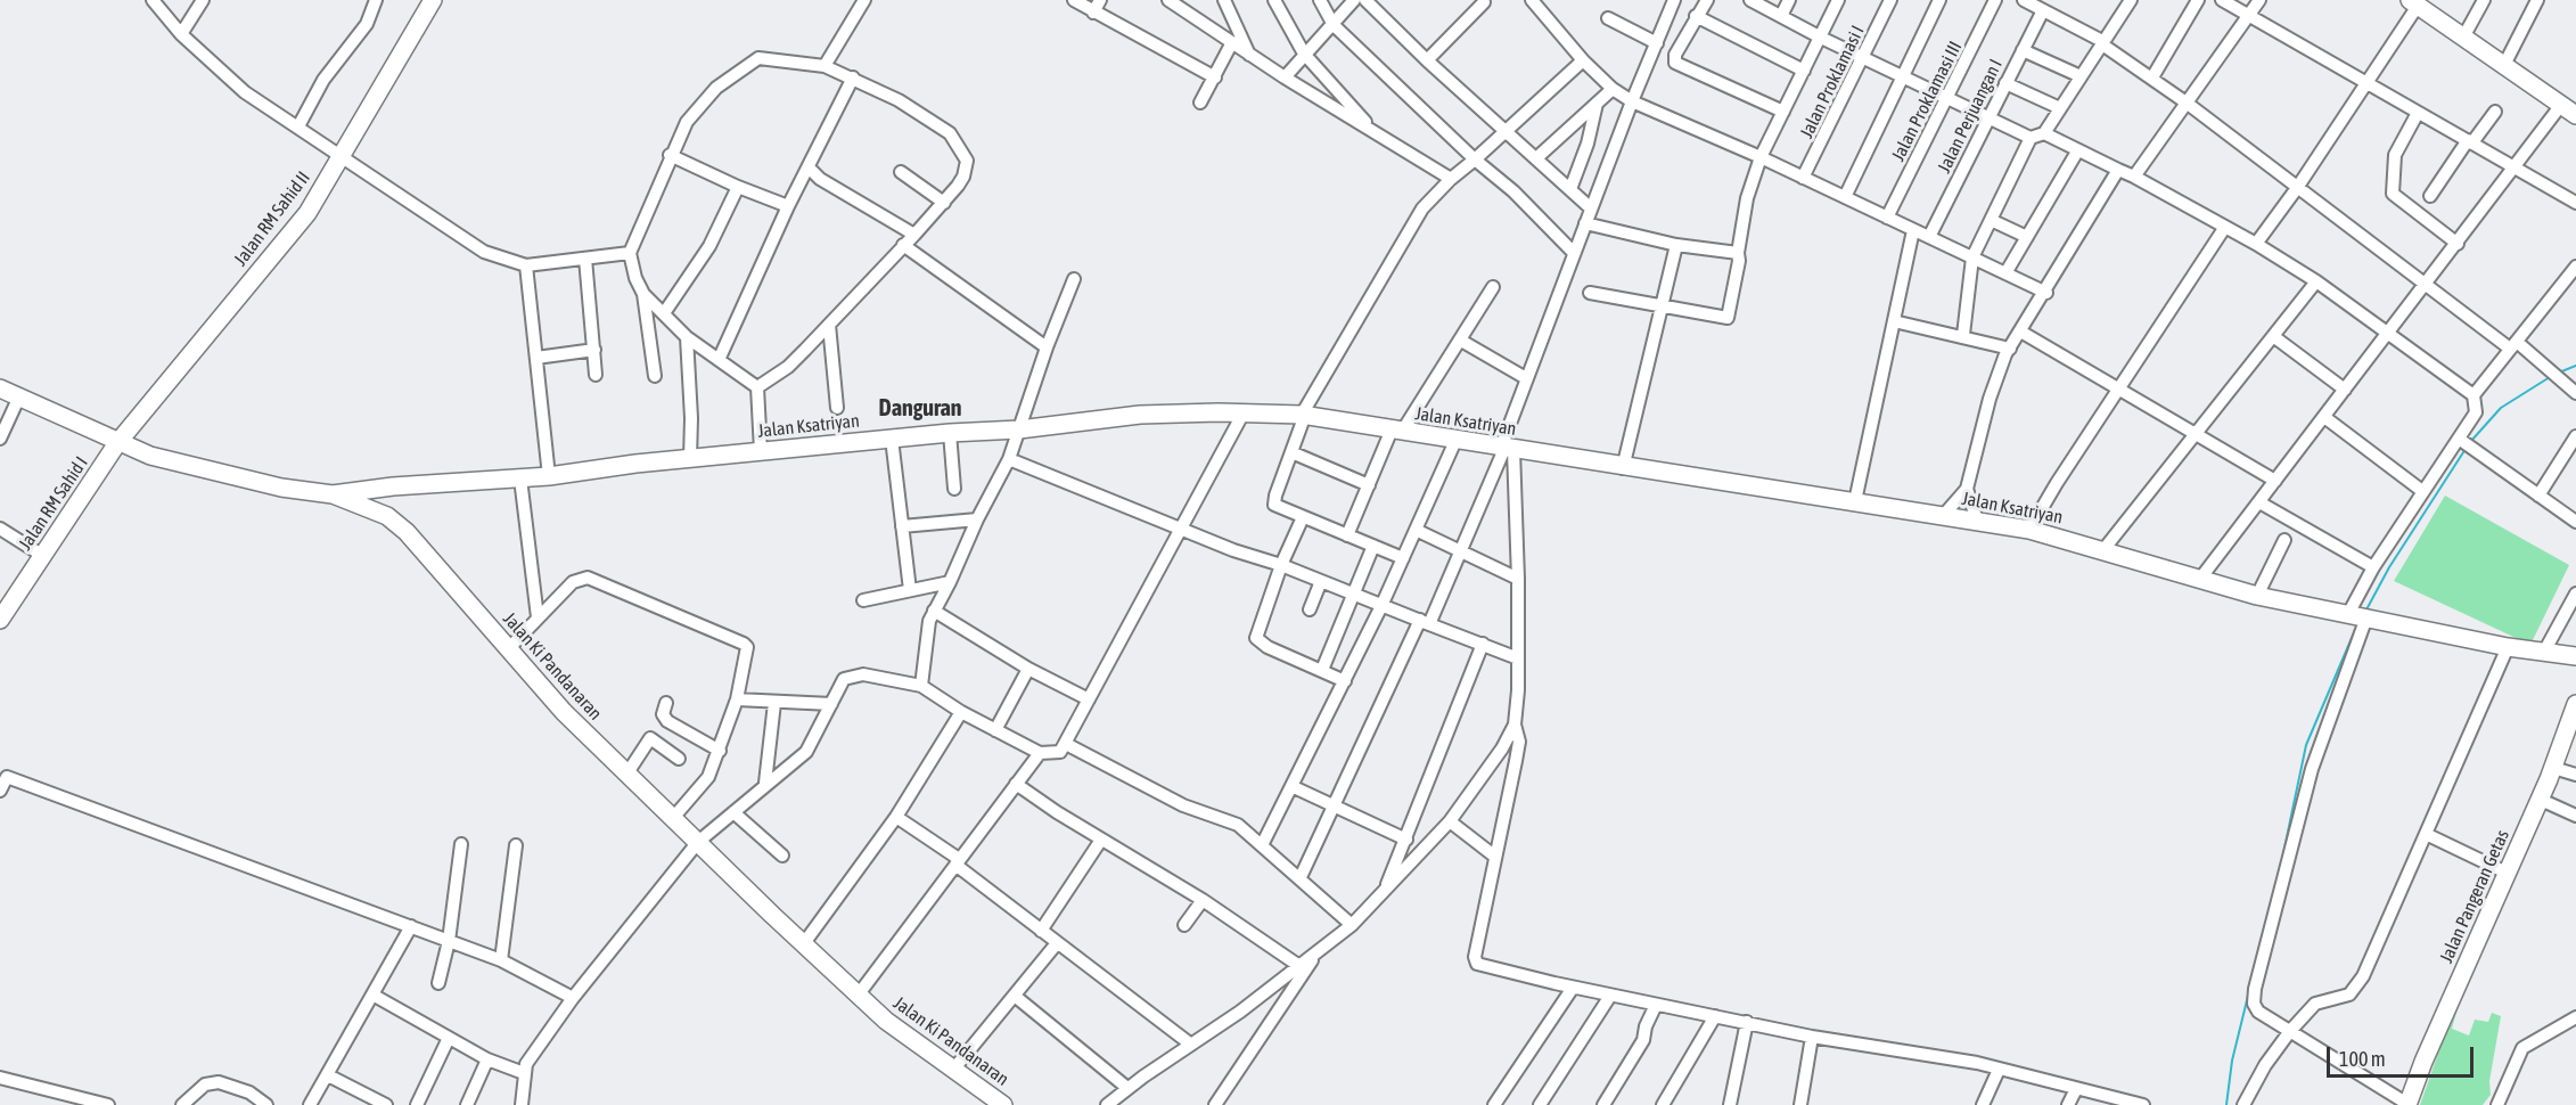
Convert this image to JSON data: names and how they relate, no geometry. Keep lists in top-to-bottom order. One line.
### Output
{"streets":{"street":["Jalan Proklamasi I","Jalan Proklamasi III","Jalan Perjuangan I","Jalan RM Sahid II","Jalan Ksatriyan","Jalan RM Sahid I","Jalan Ki Pandanaran","Jalan Pangeran Getas"]},"crossings":[["Jalan RM Sahid II","Jalan RM Sahid I"],["Jalan RM Sahid II","Jalan Ki Pandanaran"],["Jalan Ksatriyan","Jalan Ki Pandanaran"],["Jalan RM Sahid I","Jalan Ki Pandanaran"]],"districts":["Danguran"],"scale_bar":"100 m"}
